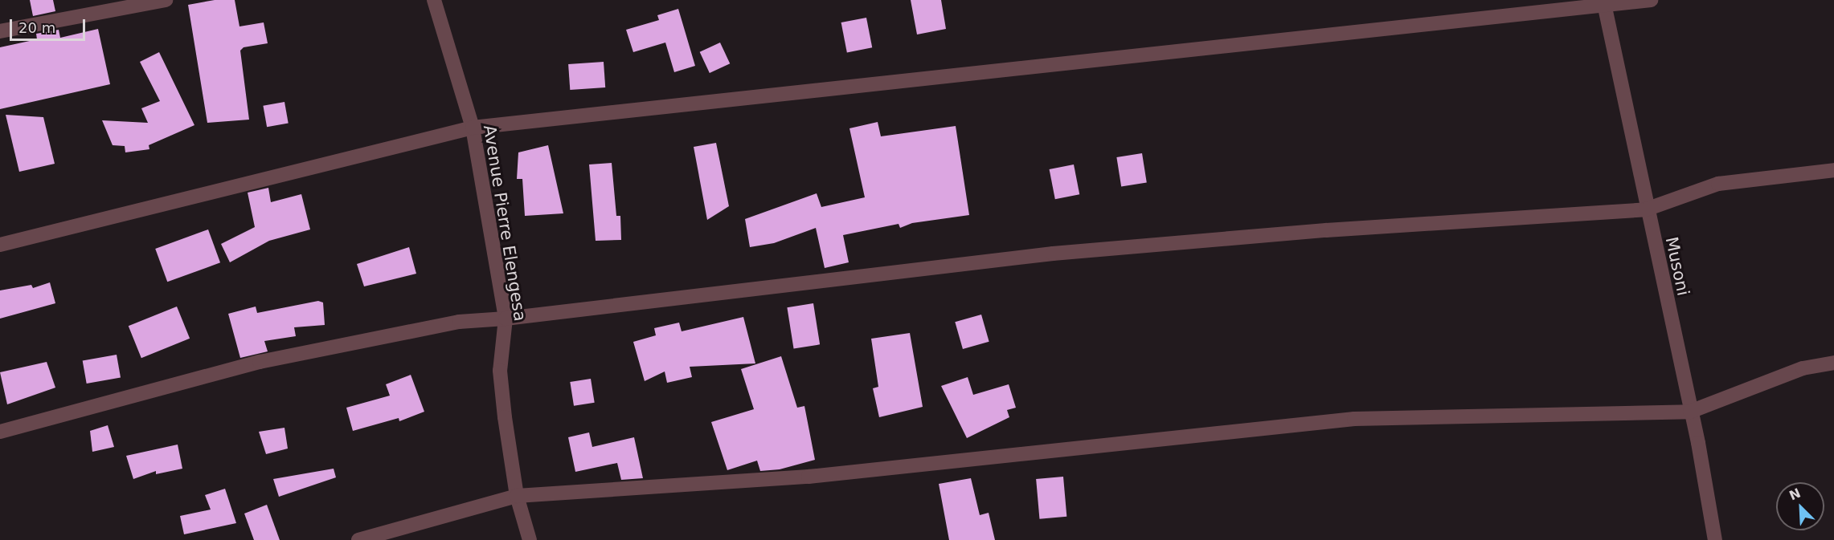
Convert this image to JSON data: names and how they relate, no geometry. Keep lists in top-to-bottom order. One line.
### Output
{"streets":{"street":["Avenue Pierre Elengesa","Musoni"]},"scale_bar":"20 m","north":"top left"}
